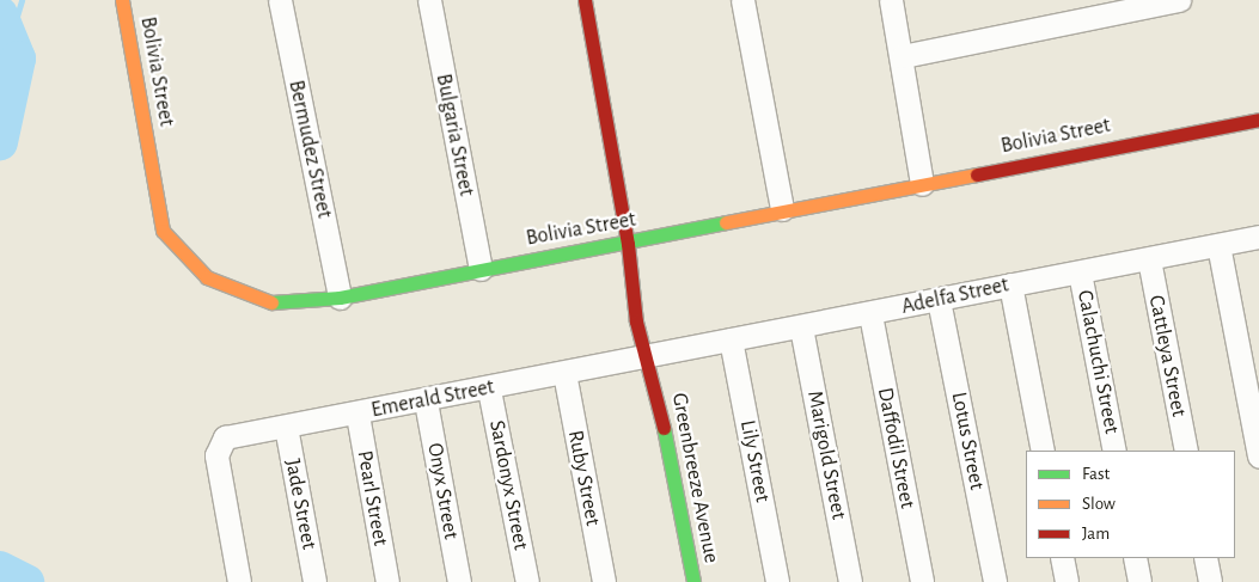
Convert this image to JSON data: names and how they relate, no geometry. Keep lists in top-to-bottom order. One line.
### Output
{"streets":{"street":["Bolivia Street","Bulgaria Street","Bermudez Street","Adelfa Street","Cattleya Street","Calachuchi Street","Emerald Street","Lotus Street","Daffodil Street","Marigold Street","Lily Street","Ruby Street","Greenbreeze Avenue","Sardonyx Street","Onyx Street","Pearl Street","Jade Street"]},"crossings":[["Bolivia Street","Bulgaria Street"],["Bolivia Street","Bermudez Street"],["Bolivia Street","Greenbreeze Avenue"],["Adelfa Street","Cattleya Street"],["Adelfa Street","Calachuchi Street"],["Adelfa Street","Emerald Street"],["Adelfa Street","Lotus Street"],["Adelfa Street","Daffodil Street"],["Adelfa Street","Marigold Street"],["Adelfa Street","Lily Street"],["Adelfa Street","Greenbreeze Avenue"],["Emerald Street","Ruby Street"],["Emerald Street","Greenbreeze Avenue"],["Emerald Street","Sardonyx Street"],["Emerald Street","Onyx Street"],["Emerald Street","Pearl Street"],["Emerald Street","Jade Street"]],"legend":["Fast","Slow","Jam"]}
